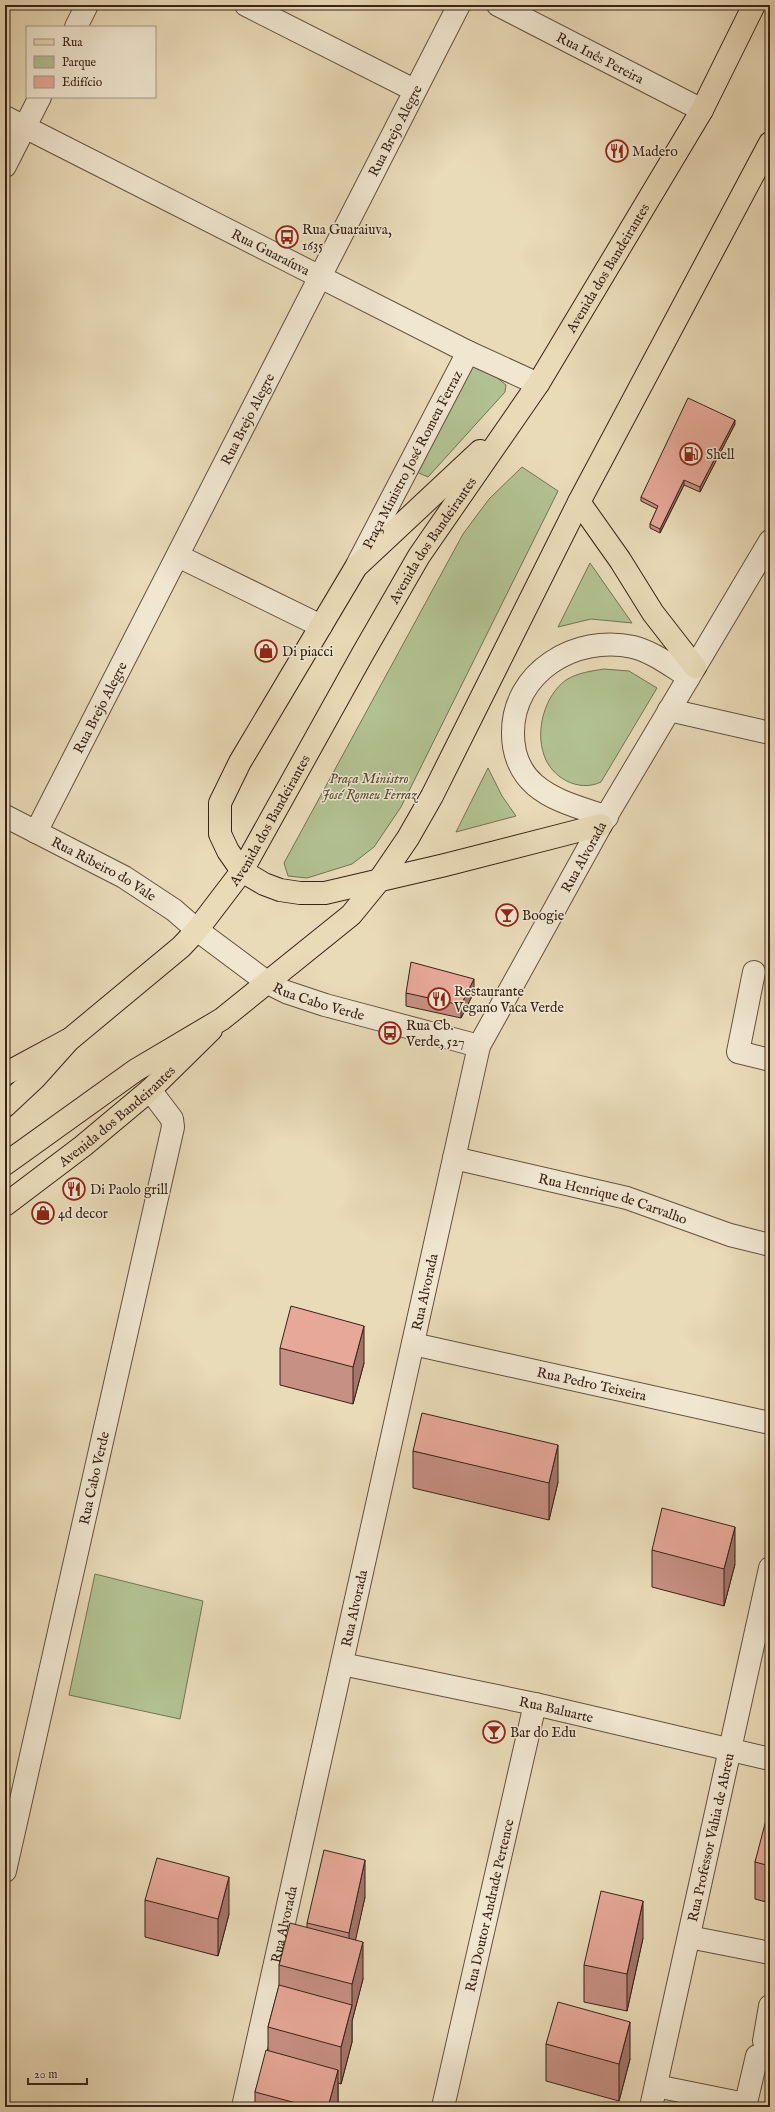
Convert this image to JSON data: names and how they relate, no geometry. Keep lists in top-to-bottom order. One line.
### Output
{"streets":{"main road":["Avenida dos Bandeirantes"],"street":["Rua Inês Pereira","Rua Brejo Alegre","Rua Guaraíuva","Praça Ministro José Romeu Ferraz","Rua Alvorada","Rua Ribeiro do Vale","Rua Cabo Verde","Rua Henrique de Carvalho","Rua Pedro Teixeira","Rua Baluarte","Rua Professor Vahia de Abreu","Rua Doutor Andrade Pertence"]},"crossings":[["Rua Inês Pereira","Avenida dos Bandeirantes"],["Rua Brejo Alegre","Rua Guaraíuva"],["Rua Brejo Alegre","Rua Ribeiro do Vale"],["Rua Guaraíuva","Avenida dos Bandeirantes"],["Rua Guaraíuva","Praça Ministro José Romeu Ferraz"],["Avenida dos Bandeirantes","Rua Ribeiro do Vale"],["Avenida dos Bandeirantes","Rua Cabo Verde"],["Rua Alvorada","Rua Cabo Verde"],["Rua Alvorada","Rua Henrique de Carvalho"],["Rua Alvorada","Rua Pedro Teixeira"],["Rua Alvorada","Rua Baluarte"],["Rua Ribeiro do Vale","Rua Cabo Verde"],["Rua Baluarte","Rua Professor Vahia de Abreu"],["Rua Baluarte","Rua Doutor Andrade Pertence"]],"parks":["Praça Ministro José Romeu Ferraz"],"places":{"restaurant":["Madero","Restaurante Vegano Vaca Verde","Di Paolo grill"],"bus stop":["Rua Guaraiuva, 1635","Rua Cb. Verde, 527"],"fuel station":["Shell"],"shop":["Di piacci","4d decor"],"bar":["Boogie","Bar do Edu"]},"legend":["Rua","Parque","Edifício"],"scale_bar":"20 m"}
